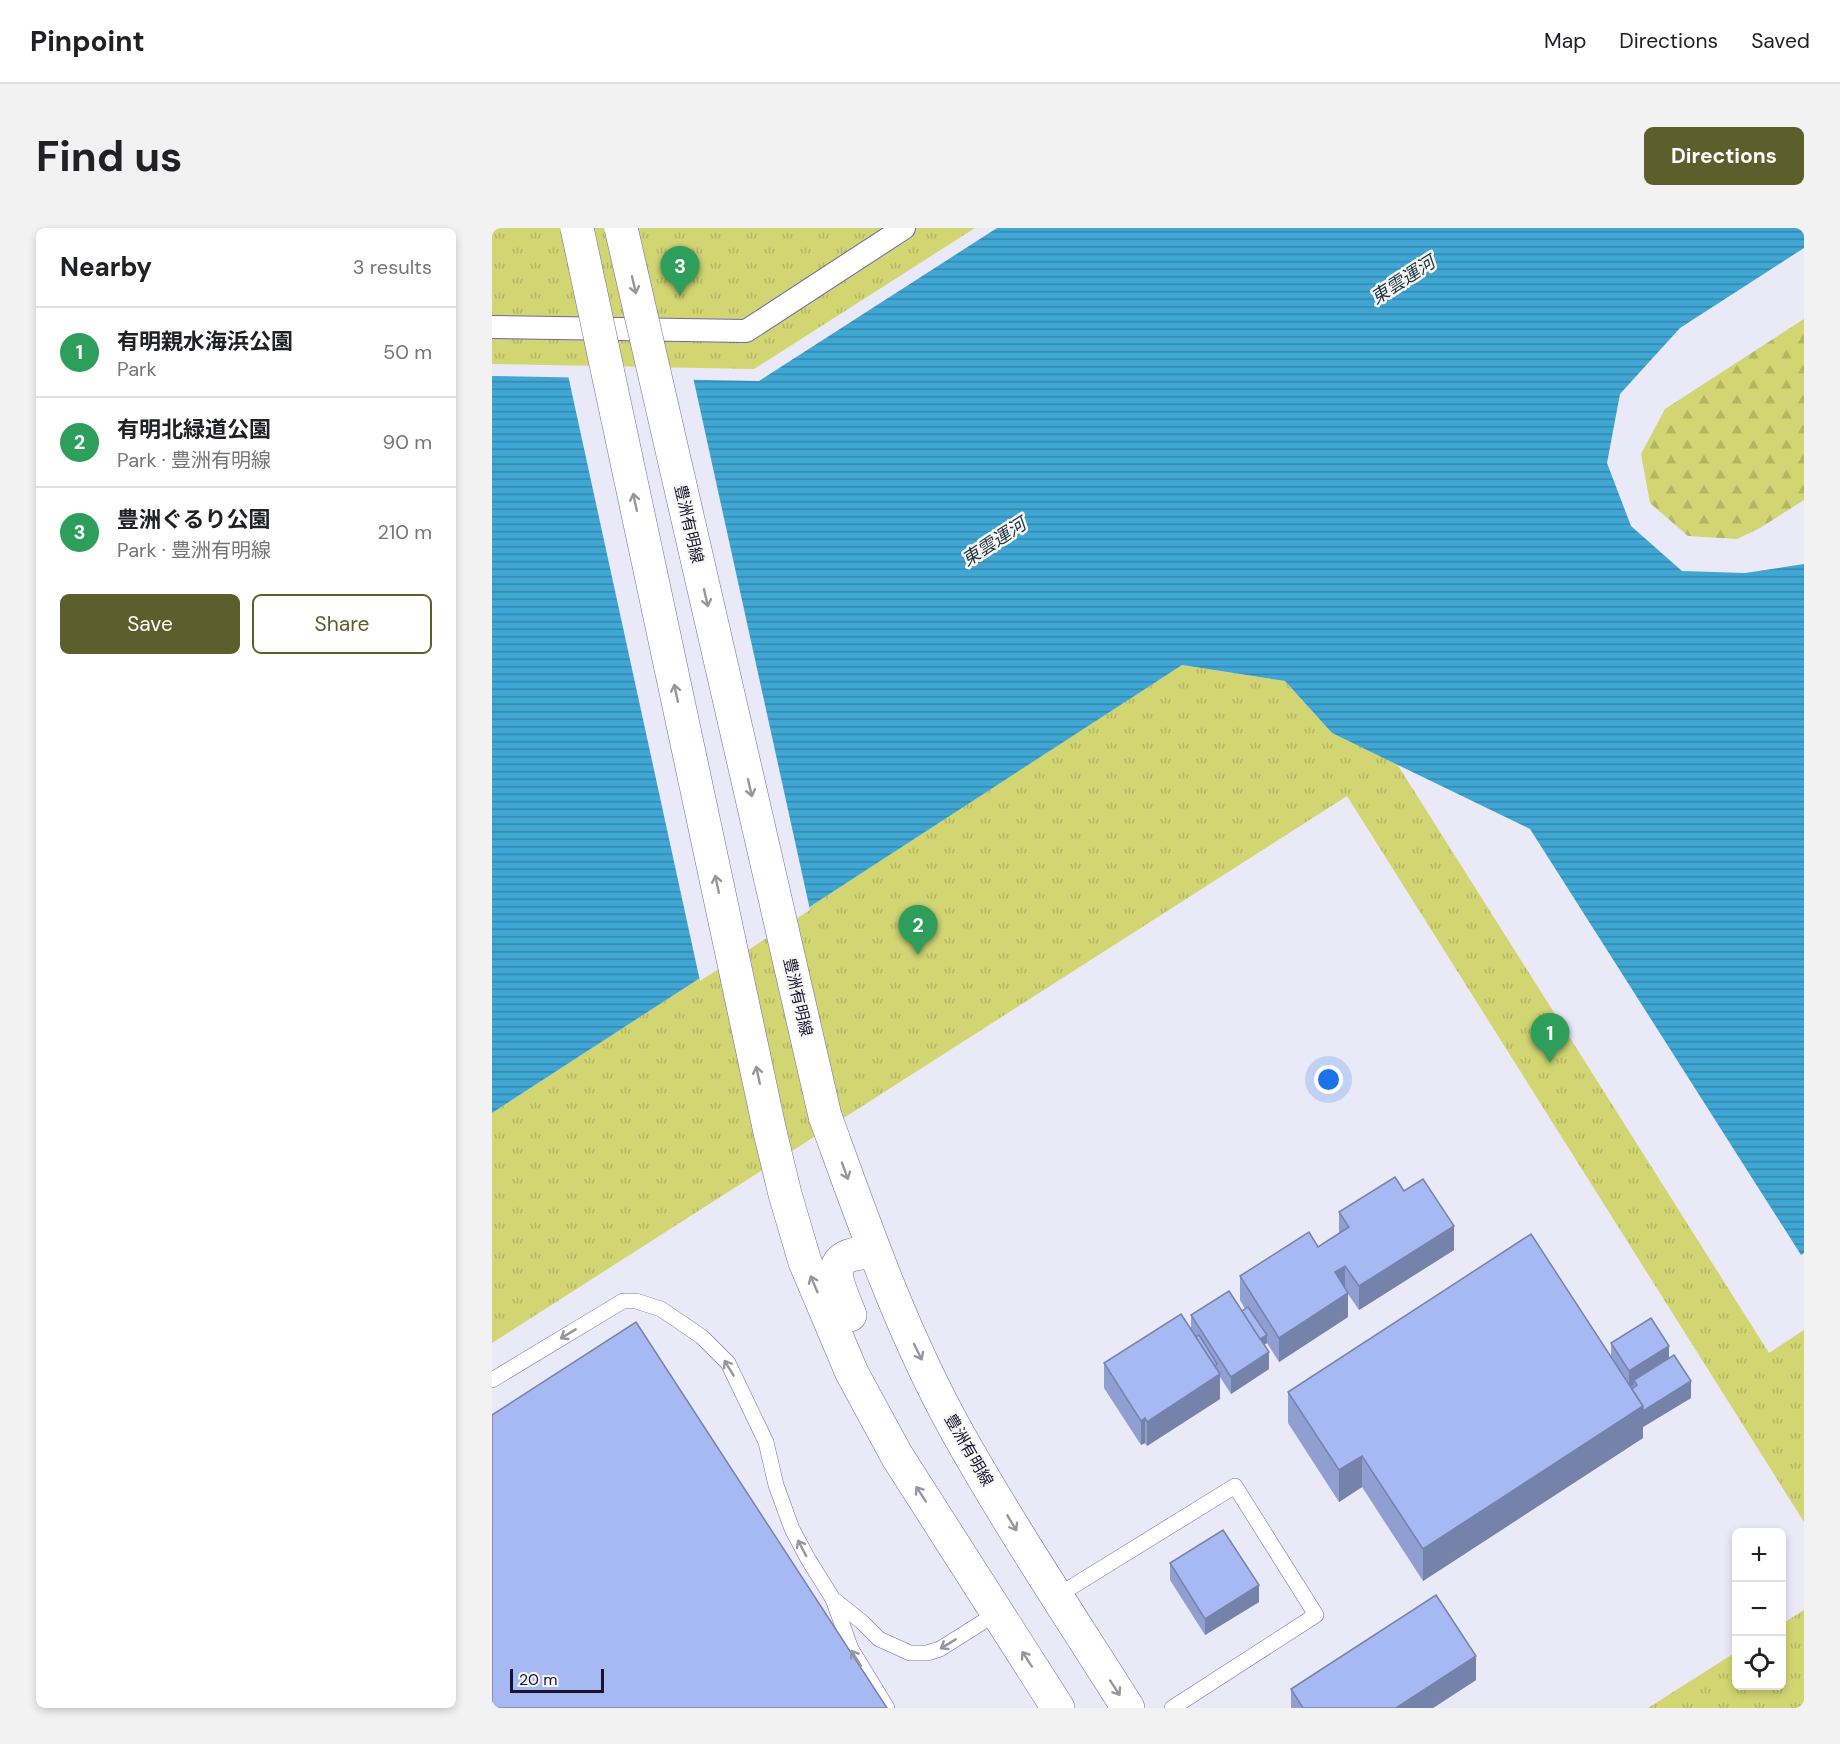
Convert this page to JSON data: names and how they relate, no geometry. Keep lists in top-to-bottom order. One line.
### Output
{"streets":{"main road":["豊洲有明線"]},"water":["東雲運河"],"scale_bar":"20 m","page":{"header":"Pinpoint","nav":["Map","Directions","Saved"],"buttons":["Directions",["Save","Share"]],"title":"Find us","heading":["Nearby","3 results"],"pins":["3","2","1"],"list":[{"mark":"1","name":"有明親水海浜公園","note":"Park","value":"50 m"},{"mark":"2","name":"有明北緑道公園","note":"Park · 豊洲有明線","value":"90 m"},{"mark":"3","name":"豊洲ぐるり公園","note":"Park · 豊洲有明線","value":"210 m"}],"map_buttons":["+","−"],"scale":"20 m"}}
